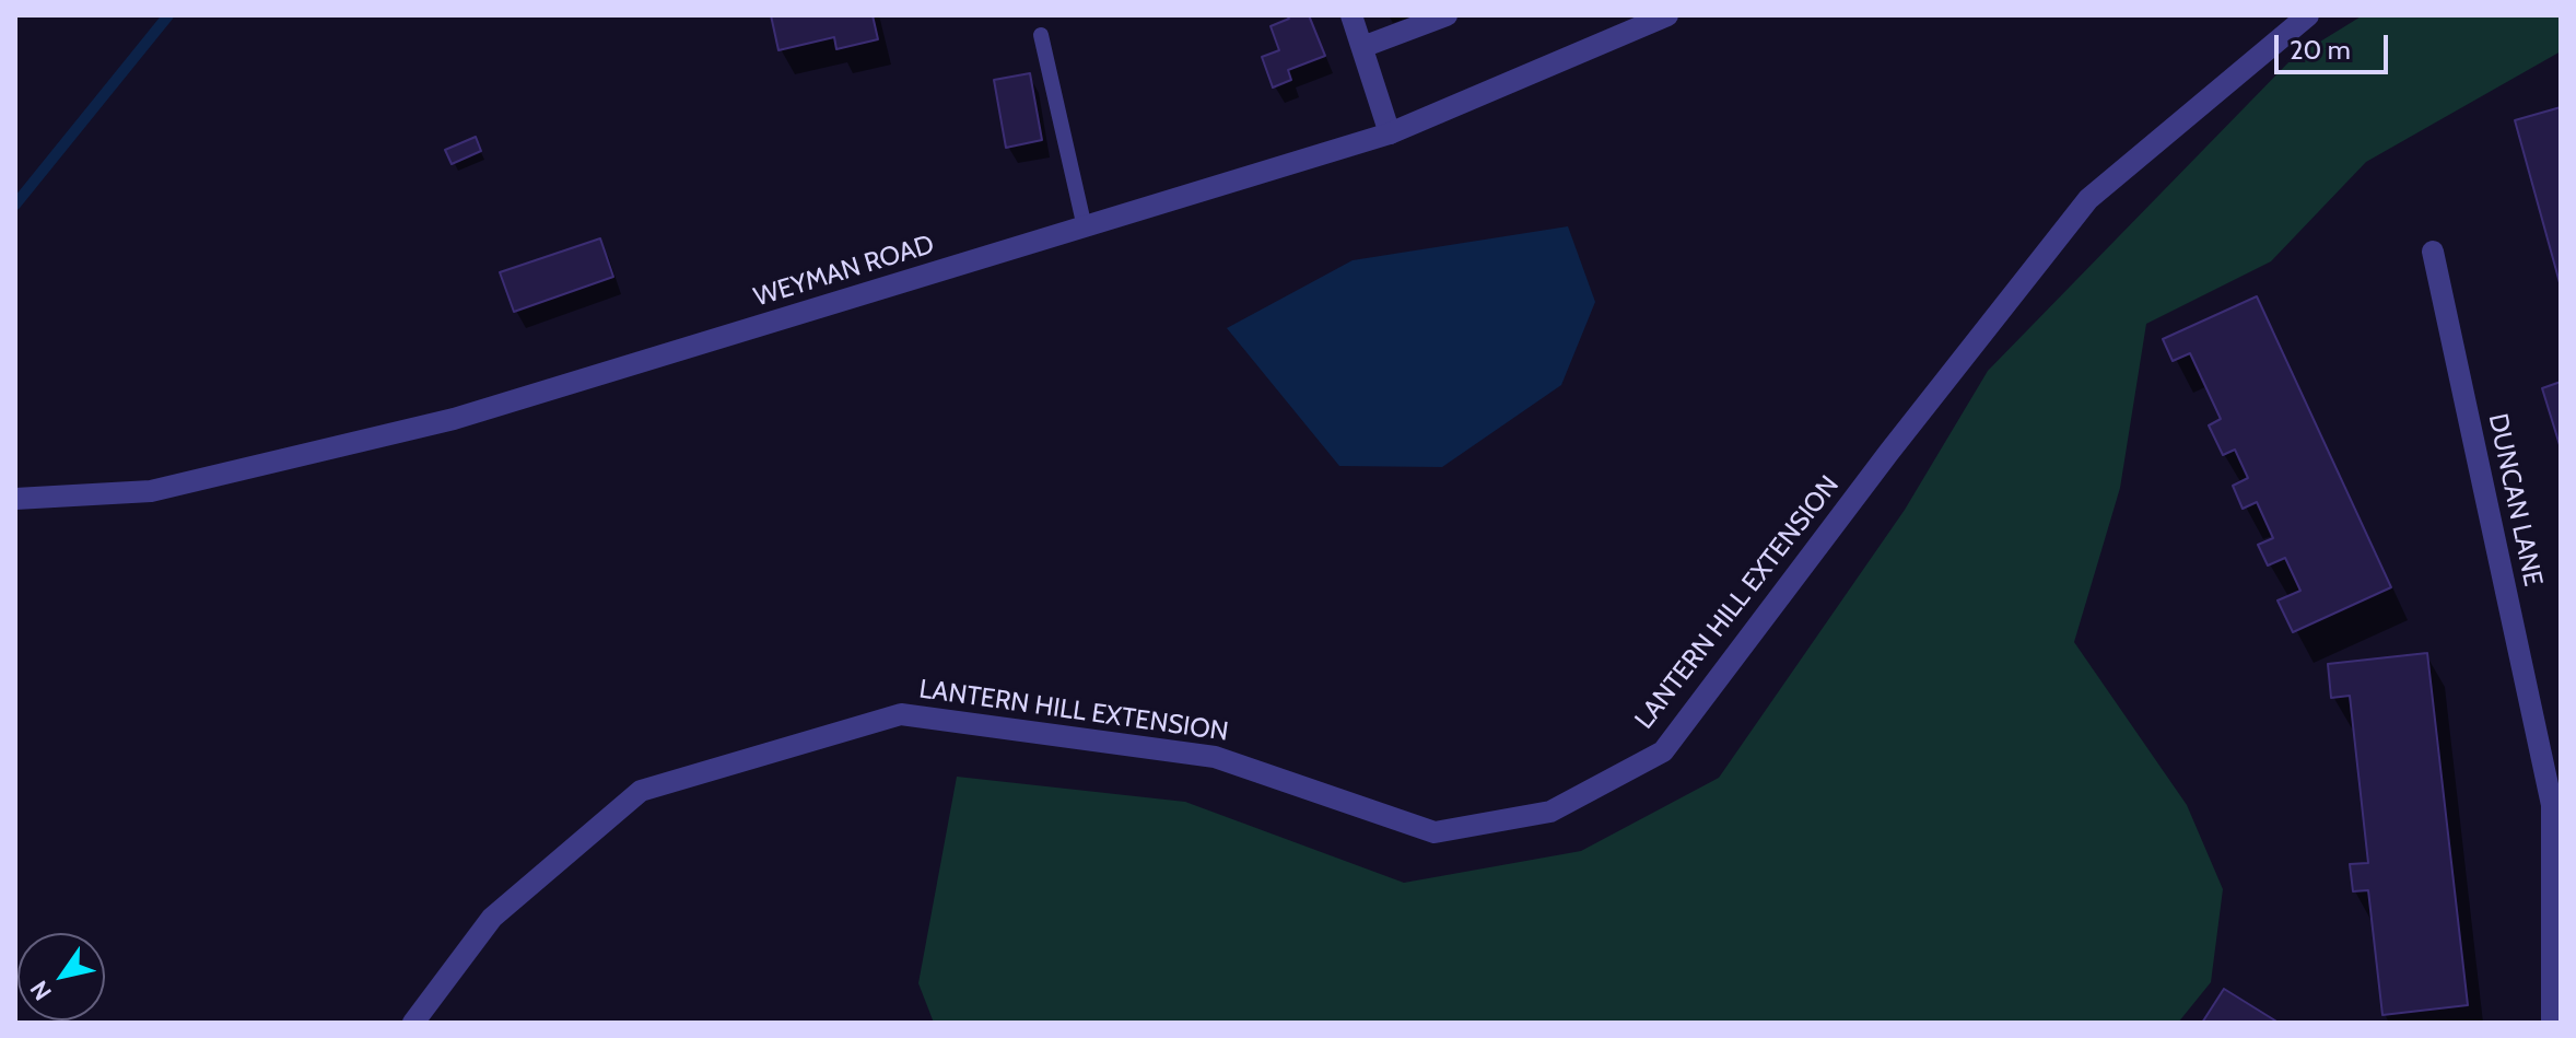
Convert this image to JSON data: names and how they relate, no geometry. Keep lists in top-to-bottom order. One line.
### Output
{"streets":{"street":["WEYMAN ROAD","DUNCAN LANE","LANTERN HILL EXTENSION"]},"scale_bar":"20 m","north":"bottom left"}
